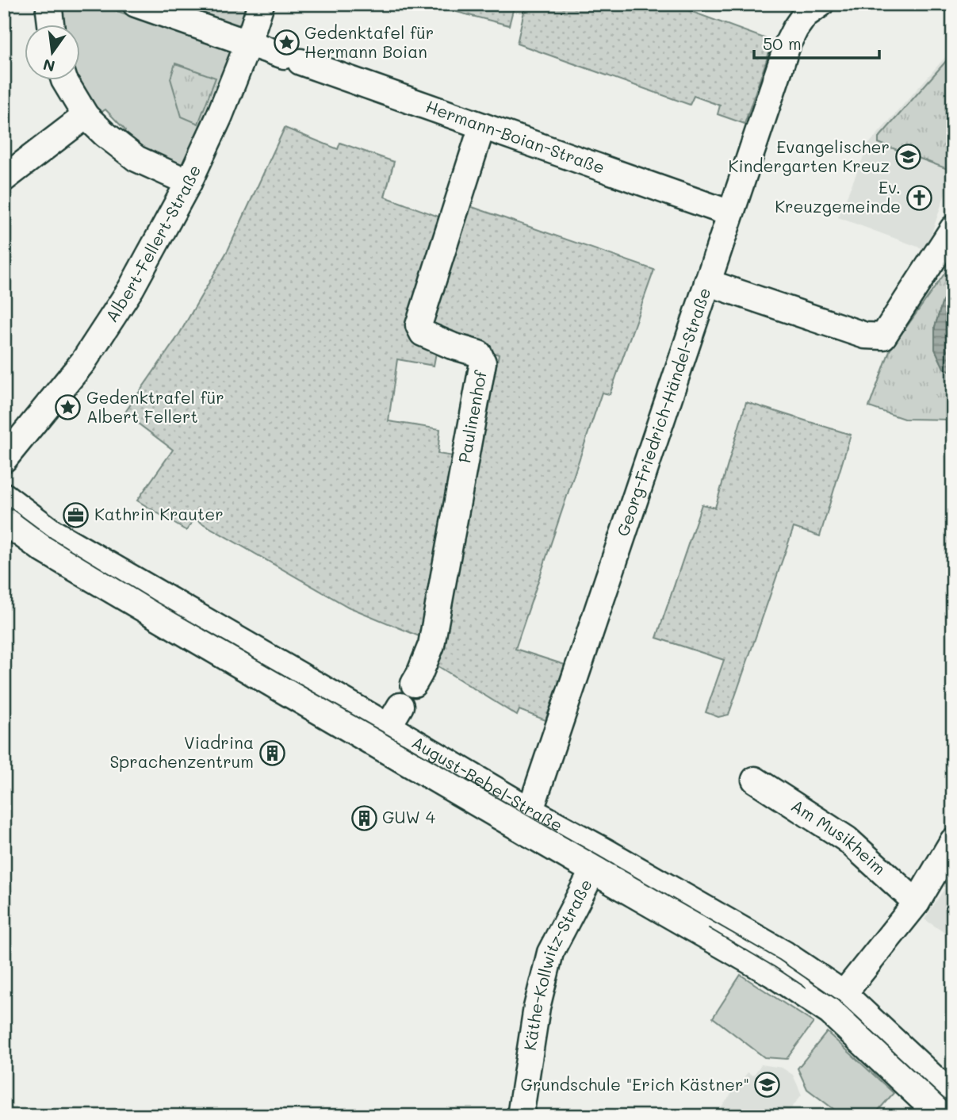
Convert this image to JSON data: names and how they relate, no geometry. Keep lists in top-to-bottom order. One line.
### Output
{"streets":{"street":["Hermann-Boian-Straße","Albert-Fellert-Straße","Georg-Friedrich-Händel-Straße","Paulinenhof","August-Bebel-Straße","Am Musikheim","Käthe-Kollwitz-Straße"]},"crossings":[["Hermann-Boian-Straße","Albert-Fellert-Straße"],["Hermann-Boian-Straße","Georg-Friedrich-Händel-Straße"],["Hermann-Boian-Straße","Paulinenhof"],["Georg-Friedrich-Händel-Straße","August-Bebel-Straße"],["August-Bebel-Straße","Käthe-Kollwitz-Straße"]],"places":{"place":["Gedenktafel für Hermann Boian","Gedenktrafel für Albert Fellert"],"school or university":["Evangelischer Kindergarten Kreuz","Grundschule \"Erich Kästner\""],"church":["Ev. Kreuzgemeinde"],"office":["Kathrin Krauter"],"building":["Viadrina Sprachenzentrum","GUW 4"]},"scale_bar":"50 m","north":"bottom"}
